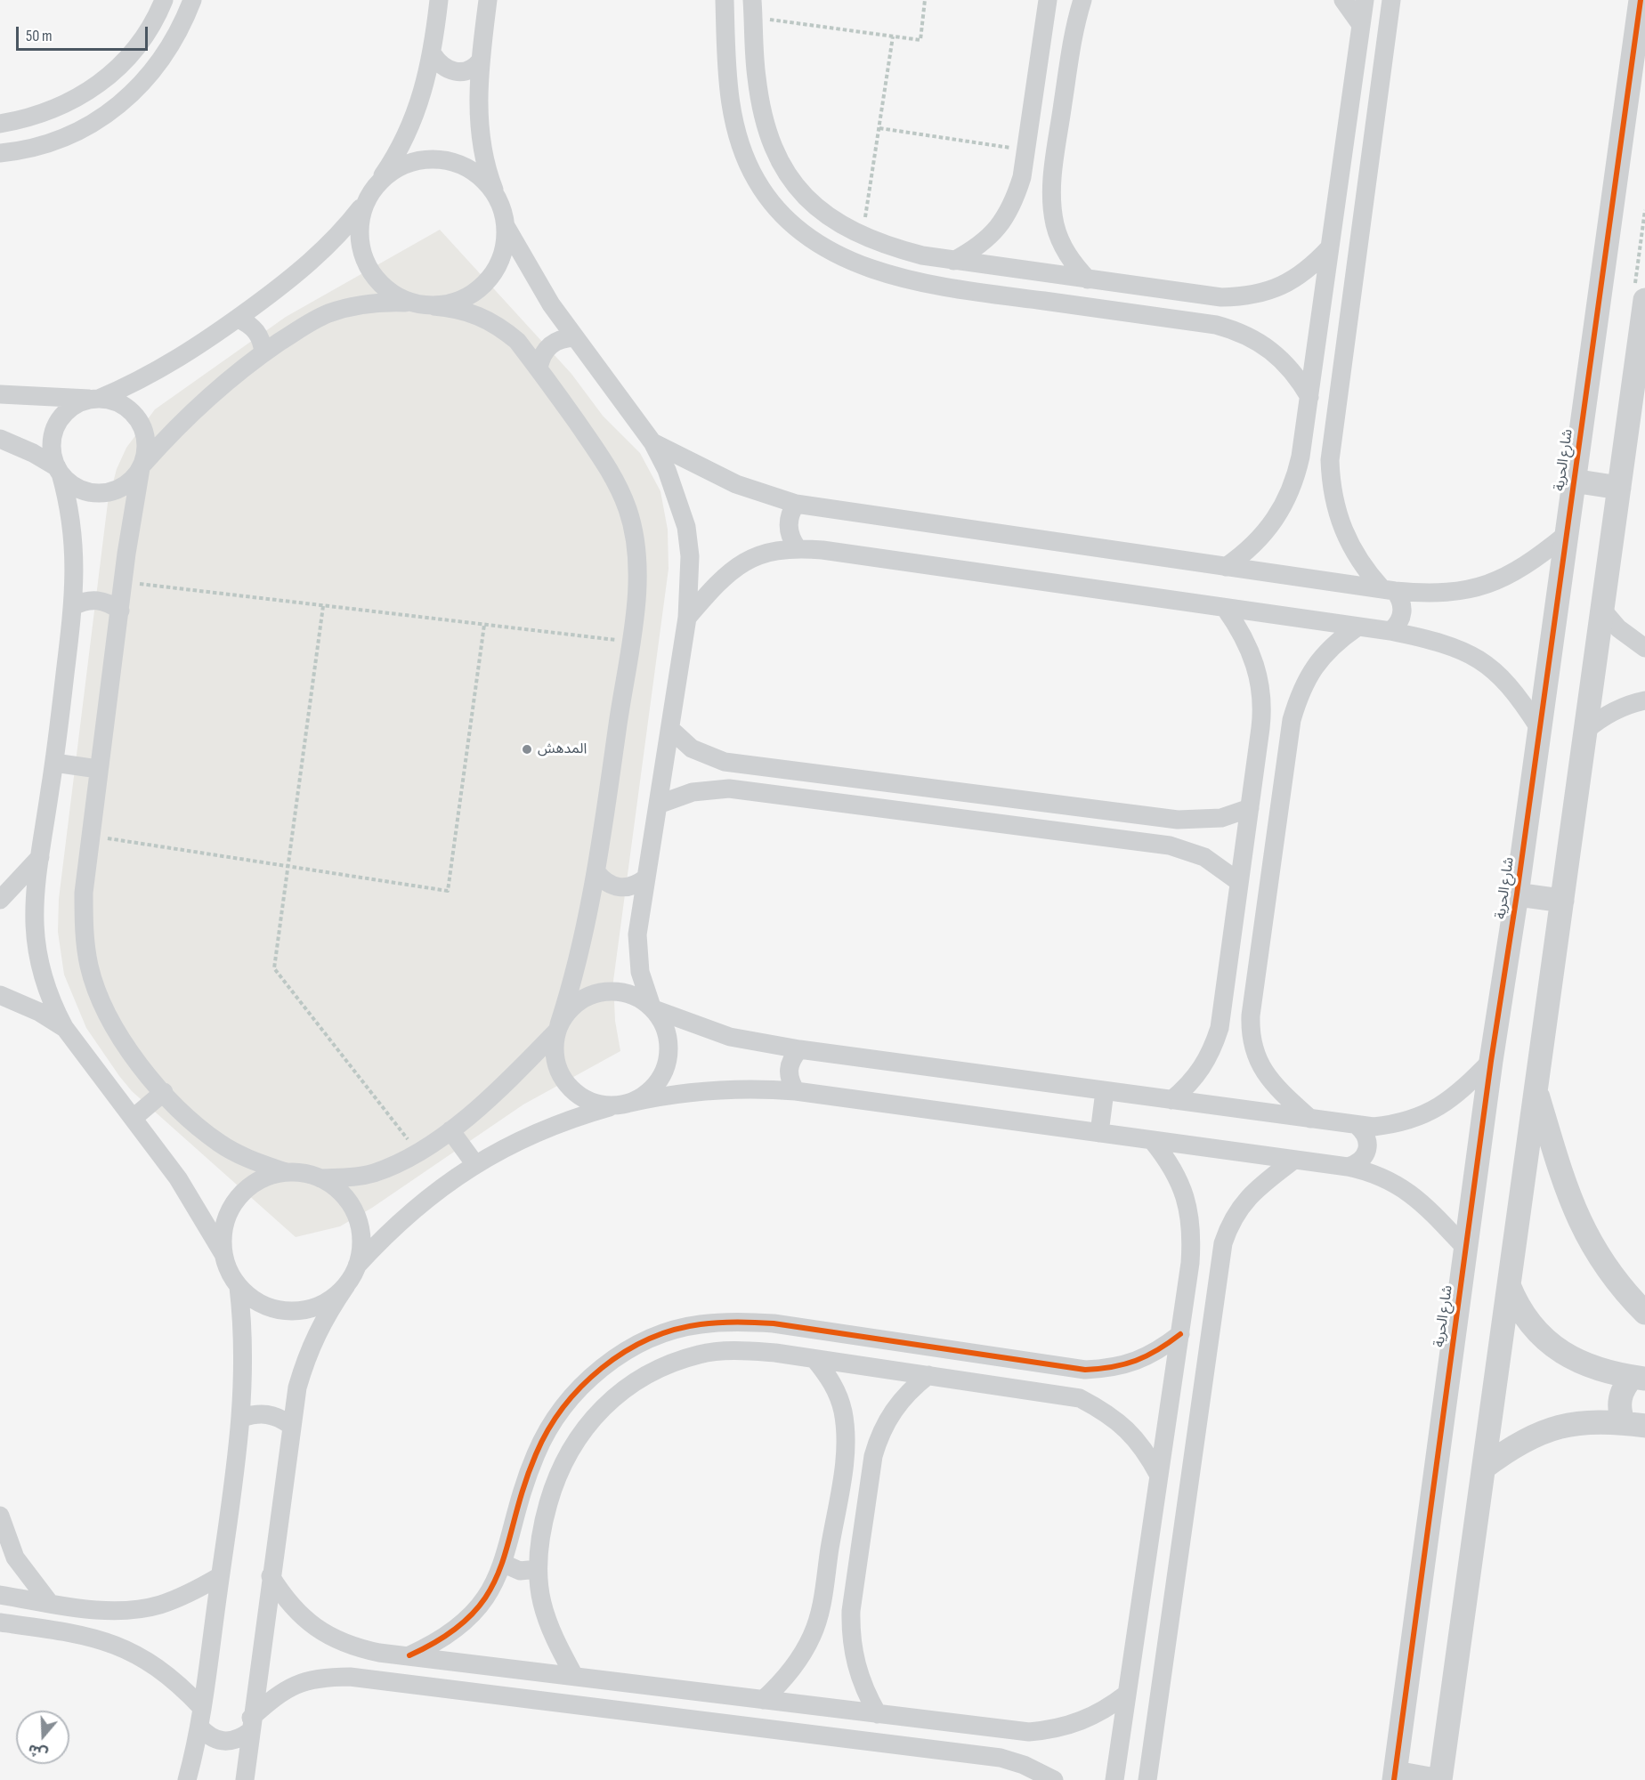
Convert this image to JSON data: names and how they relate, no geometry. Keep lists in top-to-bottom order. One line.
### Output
{"streets":{"street":["شارع الحرية"]},"places":["المدهش"],"scale_bar":"50 m","north":"bottom"}
